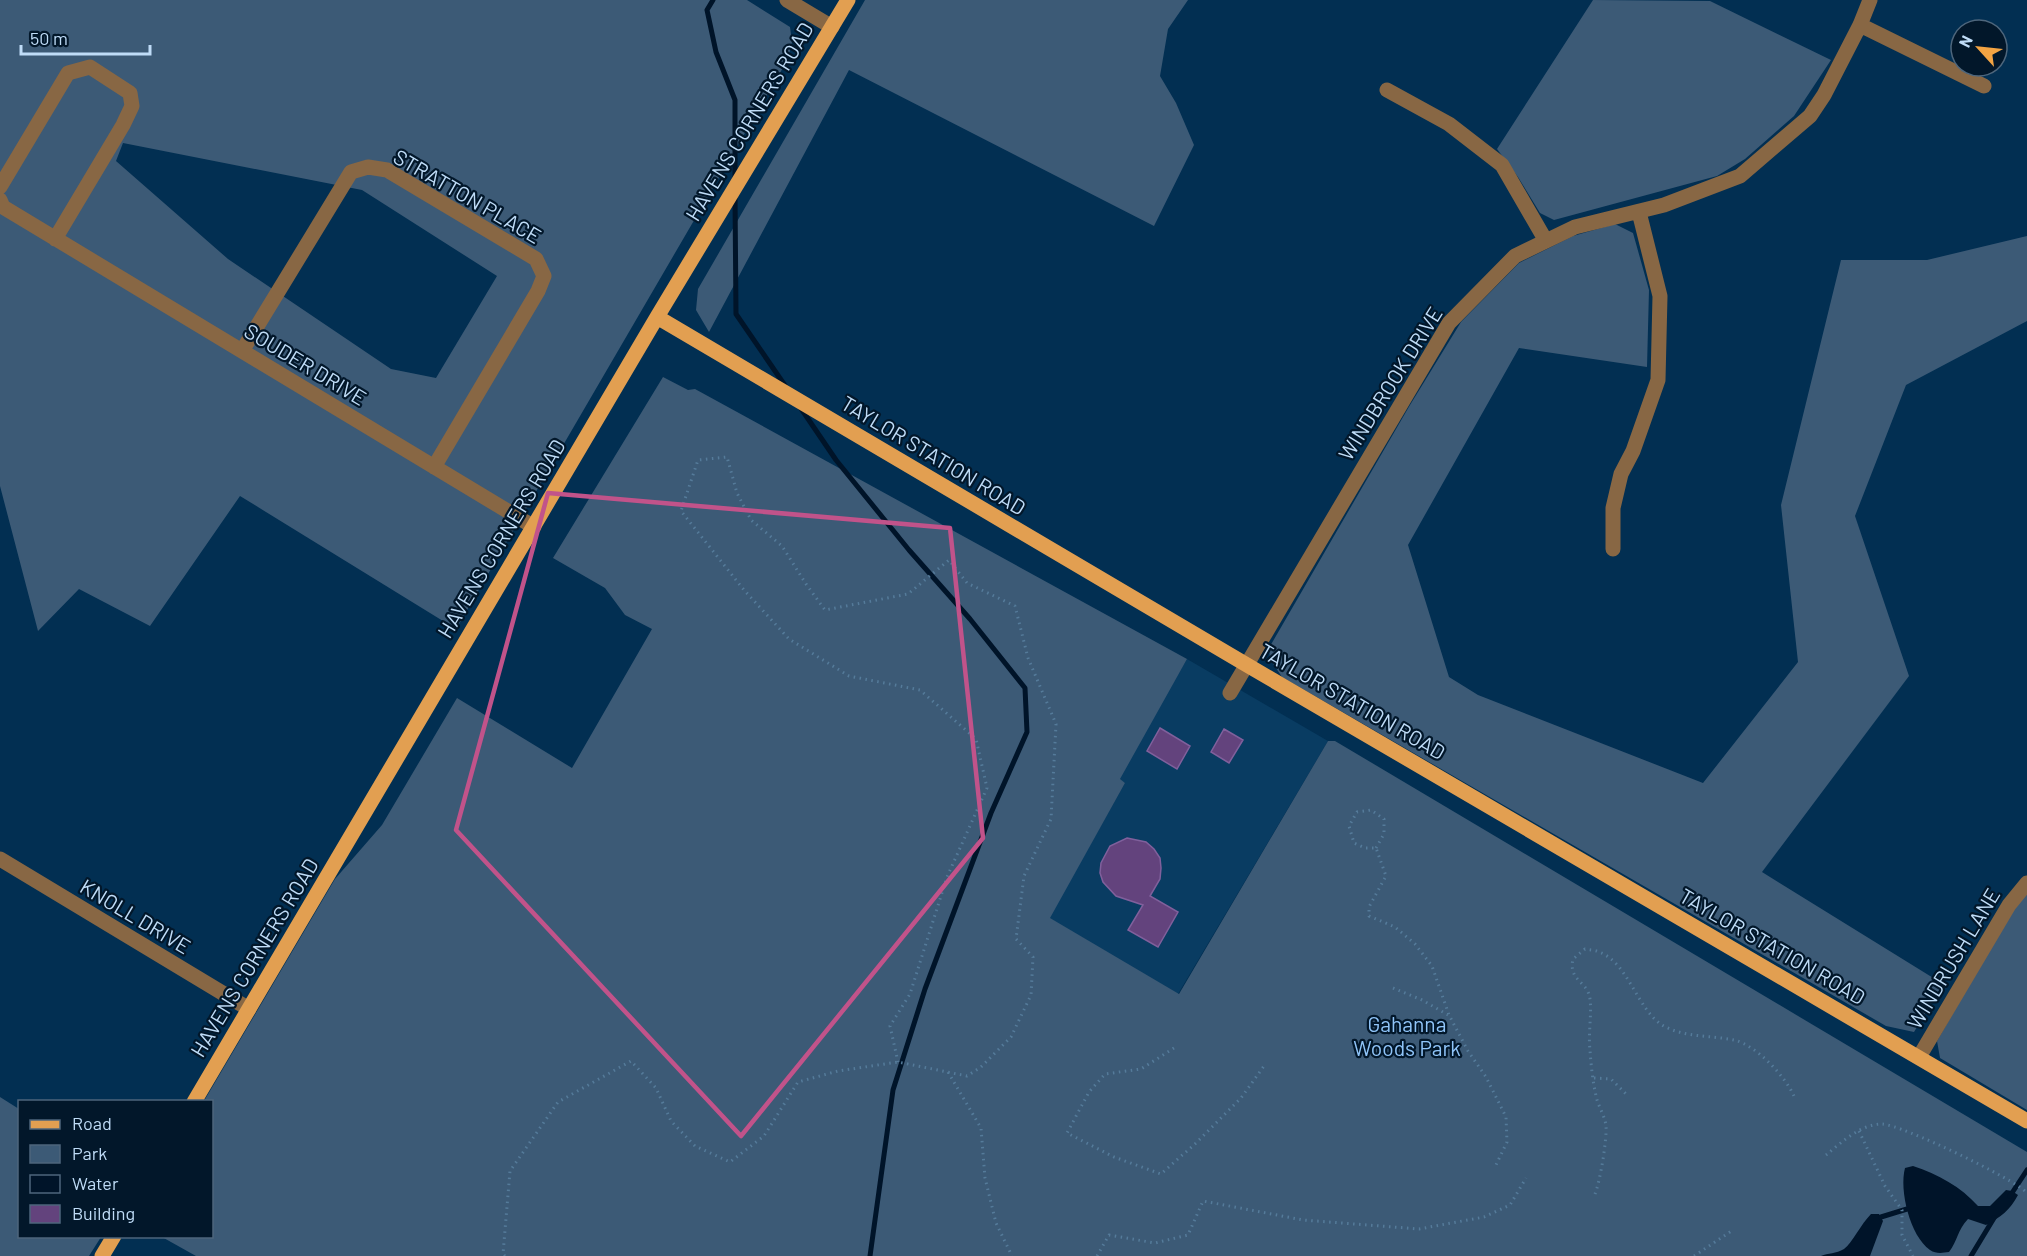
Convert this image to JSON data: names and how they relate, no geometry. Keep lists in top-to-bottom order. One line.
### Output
{"streets":{"main road":["HAVENS CORNERS ROAD","TAYLOR STATION ROAD"],"street":["STRATTON PLACE","SOUDER DRIVE","WINDBROOK DRIVE","KNOLL DRIVE","WINDRUSH LANE"]},"crossings":[["HAVENS CORNERS ROAD","SOUDER DRIVE"],["HAVENS CORNERS ROAD","TAYLOR STATION ROAD"],["HAVENS CORNERS ROAD","KNOLL DRIVE"],["STRATTON PLACE","SOUDER DRIVE"],["WINDBROOK DRIVE","TAYLOR STATION ROAD"],["TAYLOR STATION ROAD","WINDRUSH LANE"]],"parks":["Gahanna Woods Park"],"legend":["Road","Park","Water","Building"],"scale_bar":"50 m","north":"top left"}
